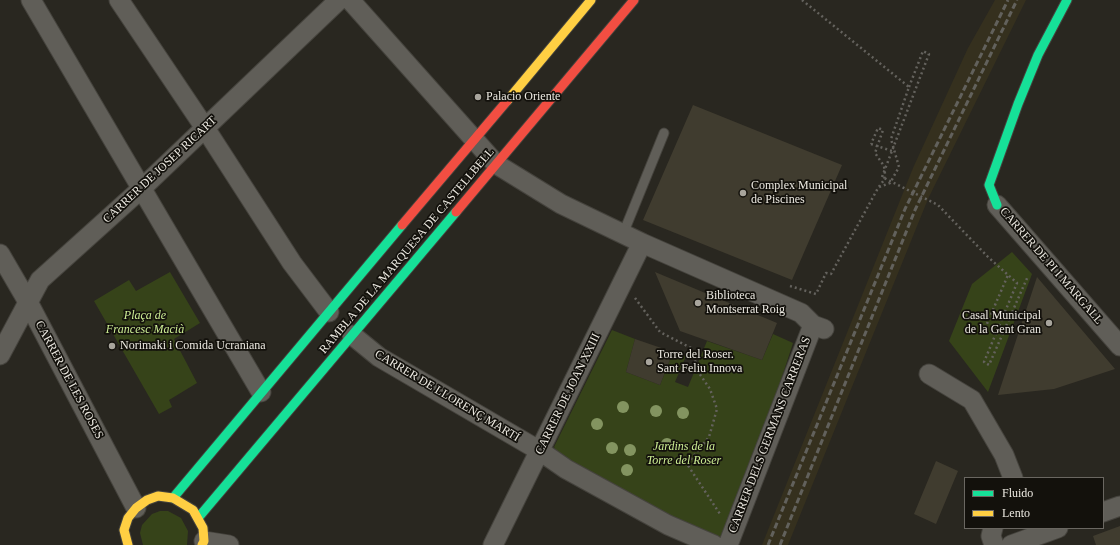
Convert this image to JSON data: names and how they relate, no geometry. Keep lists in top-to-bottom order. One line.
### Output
{"streets":{"street":["CARRER DE JOSEP RICART","RAMBLA DE LA MARQUESA DE CASTELLBELL","CARRER DE PI I MARGALL","CARRER DE LES ROSES","CARRER DE JOAN XXIII","CARRER DE LLORENÇ MARTÍ","CARRER DELS GERMANS CARRERAS"]},"crossings":[["CARRER DE JOSEP RICART","CARRER DE LES ROSES"],["RAMBLA DE LA MARQUESA DE CASTELLBELL","CARRER DE LLORENÇ MARTÍ"],["CARRER DE JOAN XXIII","CARRER DE LLORENÇ MARTÍ"],["CARRER DE JOAN XXIII","CARRER DELS GERMANS CARRERAS"]],"parks":["Plaça de Francesc Macià","Jardins de la Torre del Roser"],"places":["Palacio Oriente","Complex Municipal de Piscines","Biblioteca Montserrat Roig","Casal Municipal de la Gent Gran","Norimaki i Comida Ucraniana","Torre del Roser. Sant Feliu Innova"],"legend":["Fluido","Lento"]}
